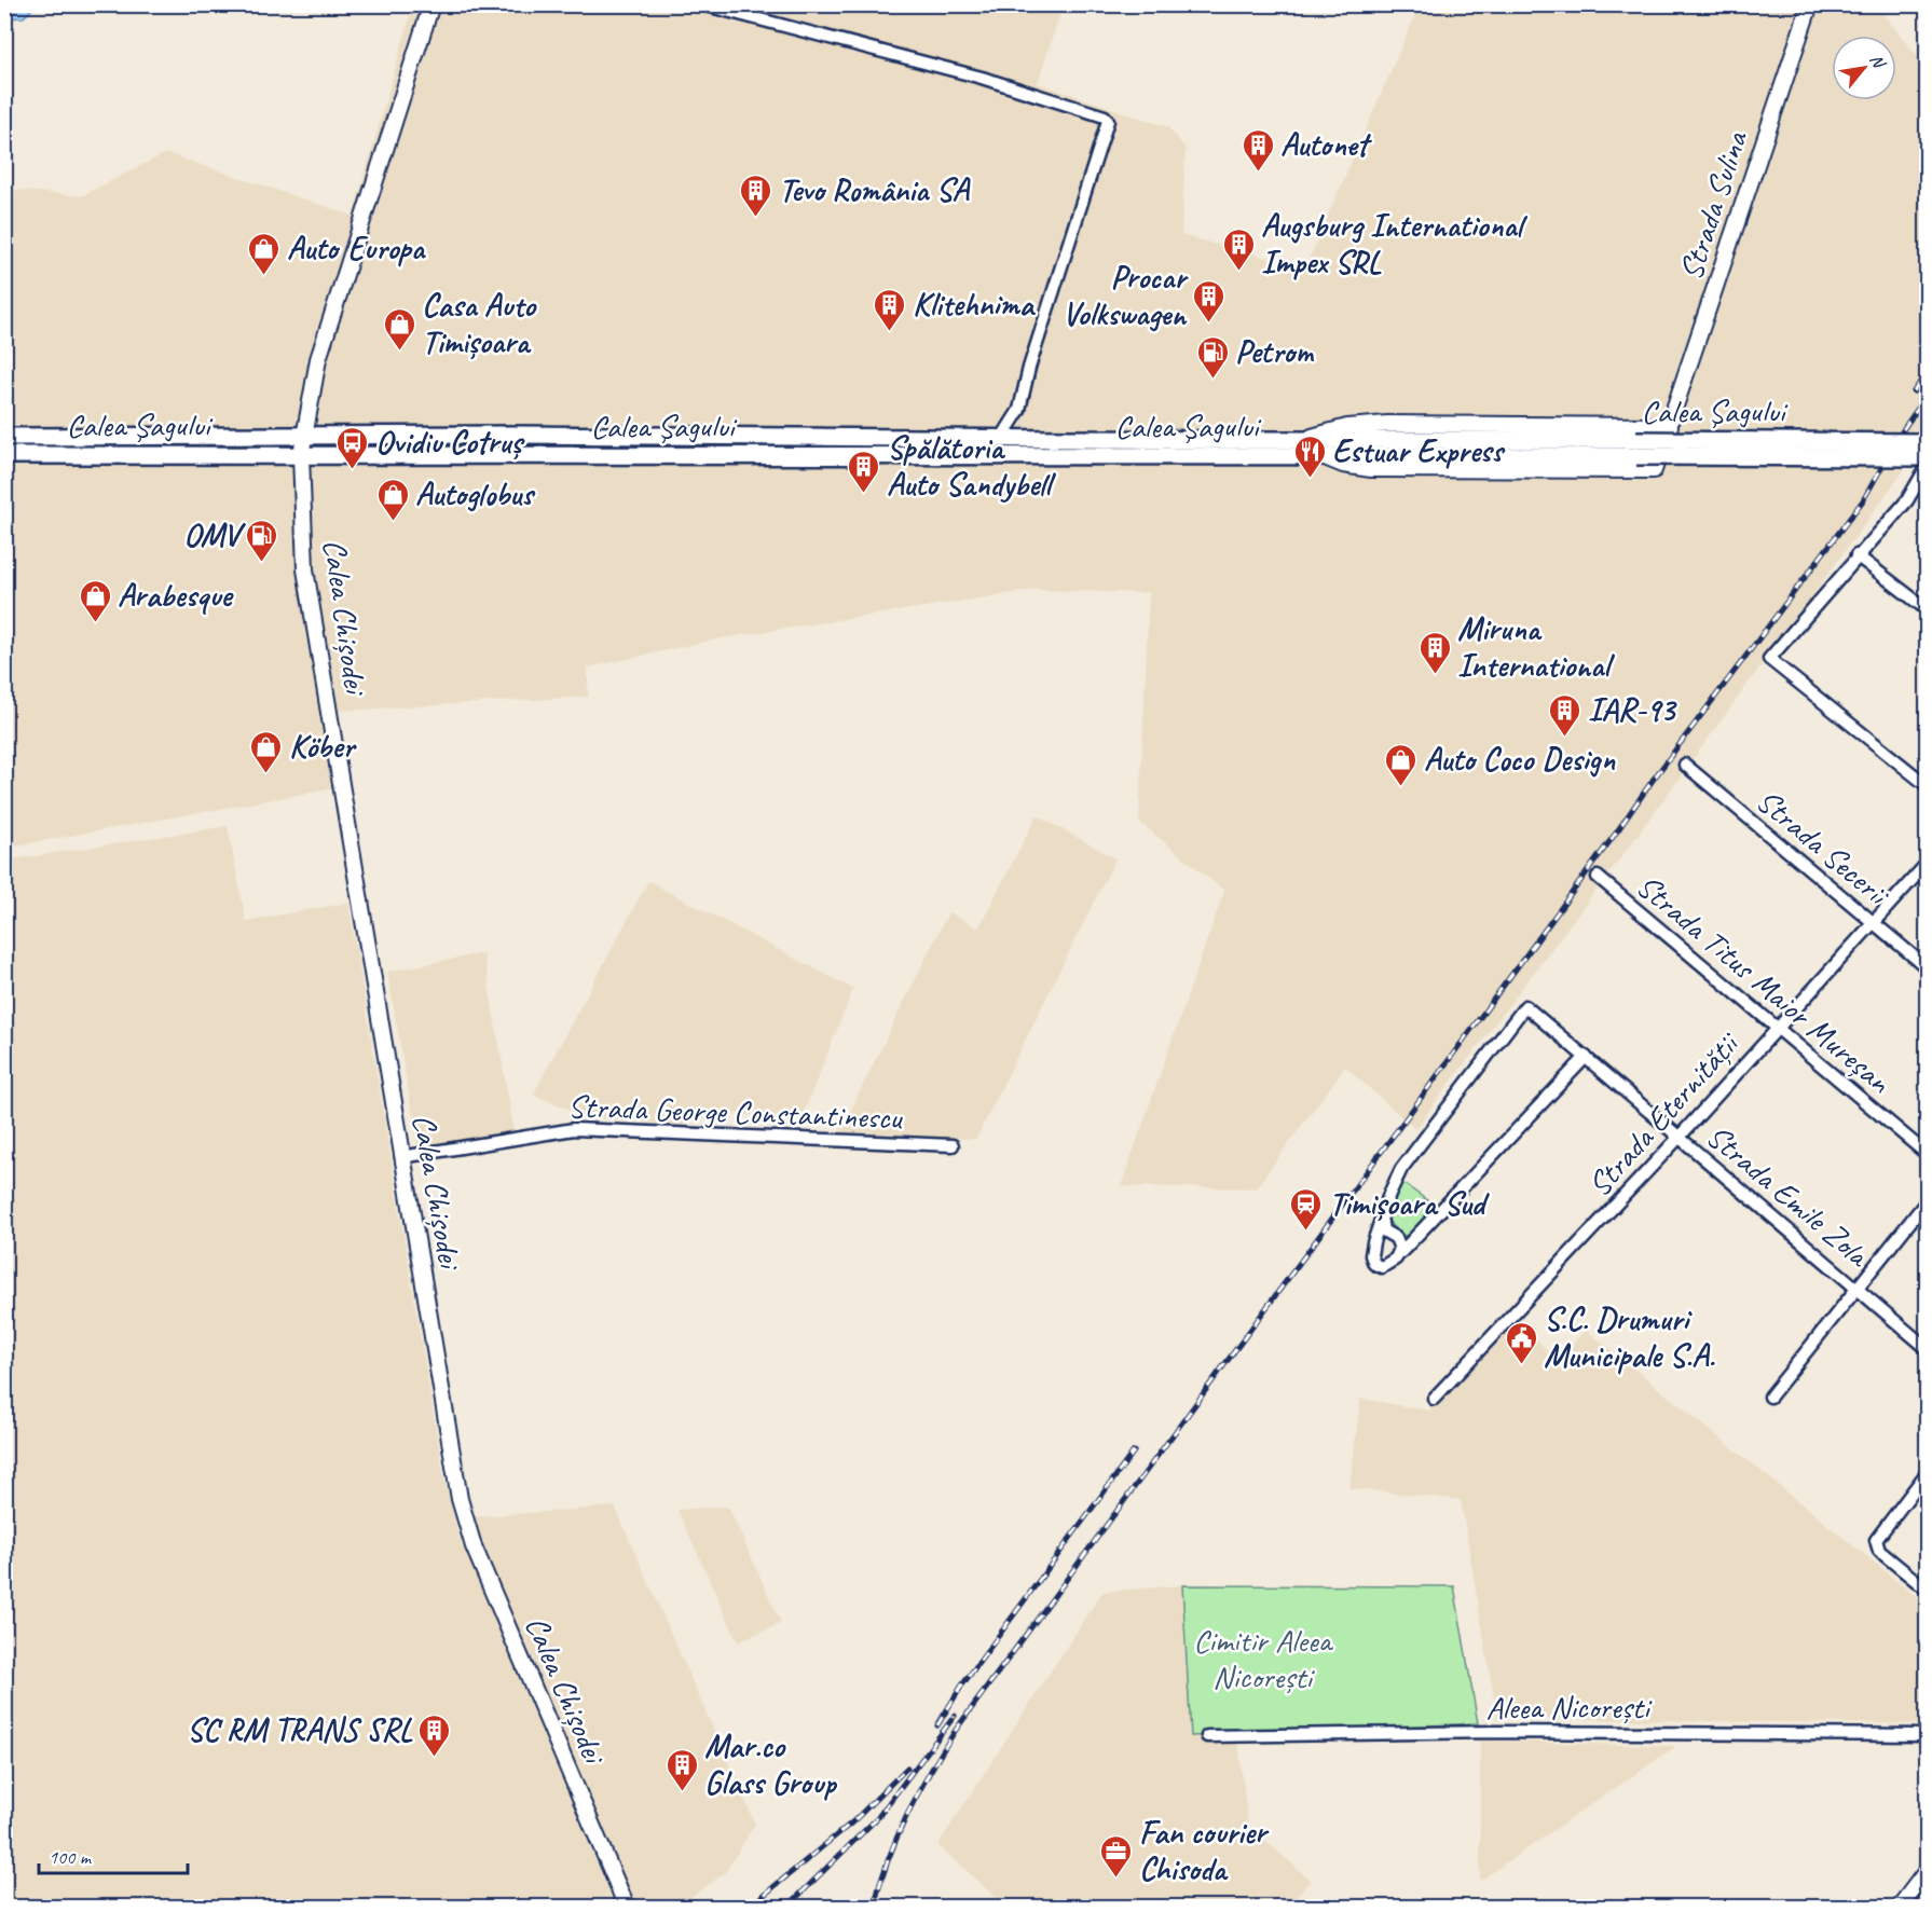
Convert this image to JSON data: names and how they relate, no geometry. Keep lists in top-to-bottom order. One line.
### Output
{"streets":{"main road":["Strada Sulina","Calea Șagului","Calea Chișodei"],"street":["Strada Secerii","Strada Titus Maior Mureșan","Strada George Constantinescu","Strada Eternității","Strada Emile Zola","Aleea Nicorești"]},"crossings":[["Strada Sulina","Calea Șagului"],["Calea Șagului","Calea Chișodei"],["Calea Chișodei","Strada George Constantinescu"],["Strada Secerii","Strada Eternității"],["Strada Titus Maior Mureșan","Strada Eternității"],["Strada Eternității","Strada Emile Zola"]],"parks":["Cimitir Aleea Nicorești"],"places":{"building":["Autonet","Tevo România SA","Augsburg International Impex SRL","Procar Volkswagen","Klitehnima","Spălătoria Auto Sandybell","Miruna International","IAR-93","SC RM TRANS SRL","Mar.co Glass Group"],"shop":["Auto Europa","Casa Auto Timișoara","Autoglobus","Arabesque","Köber","Auto Coco Design"],"fuel station":["Petrom","OMV"],"bus stop":["Ovidiu Cotruș"],"restaurant":["Estuar Express"],"station":["Timișoara Sud"],"public building":["S.C. Drumuri Municipale S.A."],"office":["Fan courier Chisoda"]},"scale_bar":"100 m","north":"top right"}
